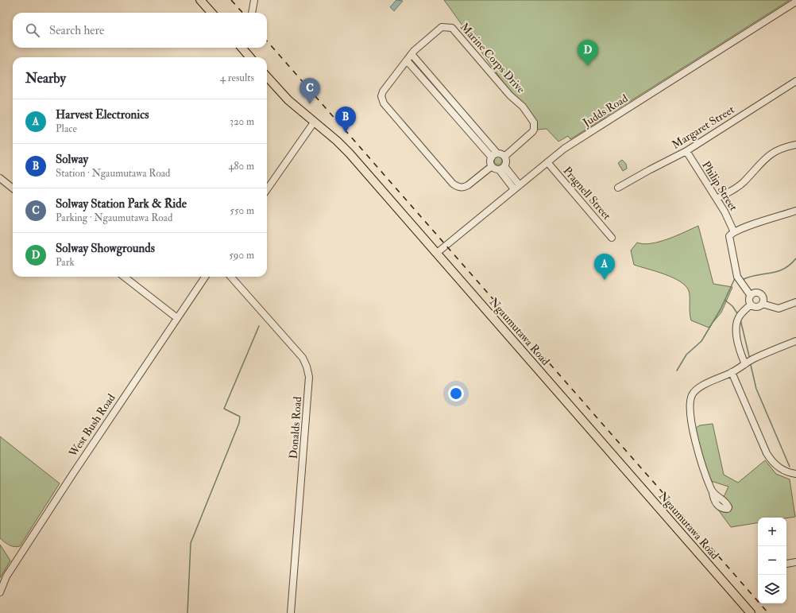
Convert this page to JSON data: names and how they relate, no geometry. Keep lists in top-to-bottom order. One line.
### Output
{"streets":{"main road":["Ngaumutawa Road"],"street":["Marine Corps Drive","Judds Road","Margaret Street","Philip Street","Pragnell Street","West Bush Road","Donalds Road"]},"crossings":[["Judds Road","Pragnell Street"],["Judds Road","Ngaumutawa Road"],["Margaret Street","Philip Street"]],"page":{"search":"Search here","pins":["D","C","B","A"],"heading":["Nearby","4 results"],"list":[{"mark":"A","name":"Harvest Electronics","note":"Place","value":"320 m"},{"mark":"B","name":"Solway","note":"Station · Ngaumutawa Road","value":"480 m"},{"mark":"C","name":"Solway Station Park & Ride","note":"Parking · Ngaumutawa Road","value":"550 m"},{"mark":"D","name":"Solway Showgrounds","note":"Park","value":"590 m"}],"map_buttons":["+","−"]}}
